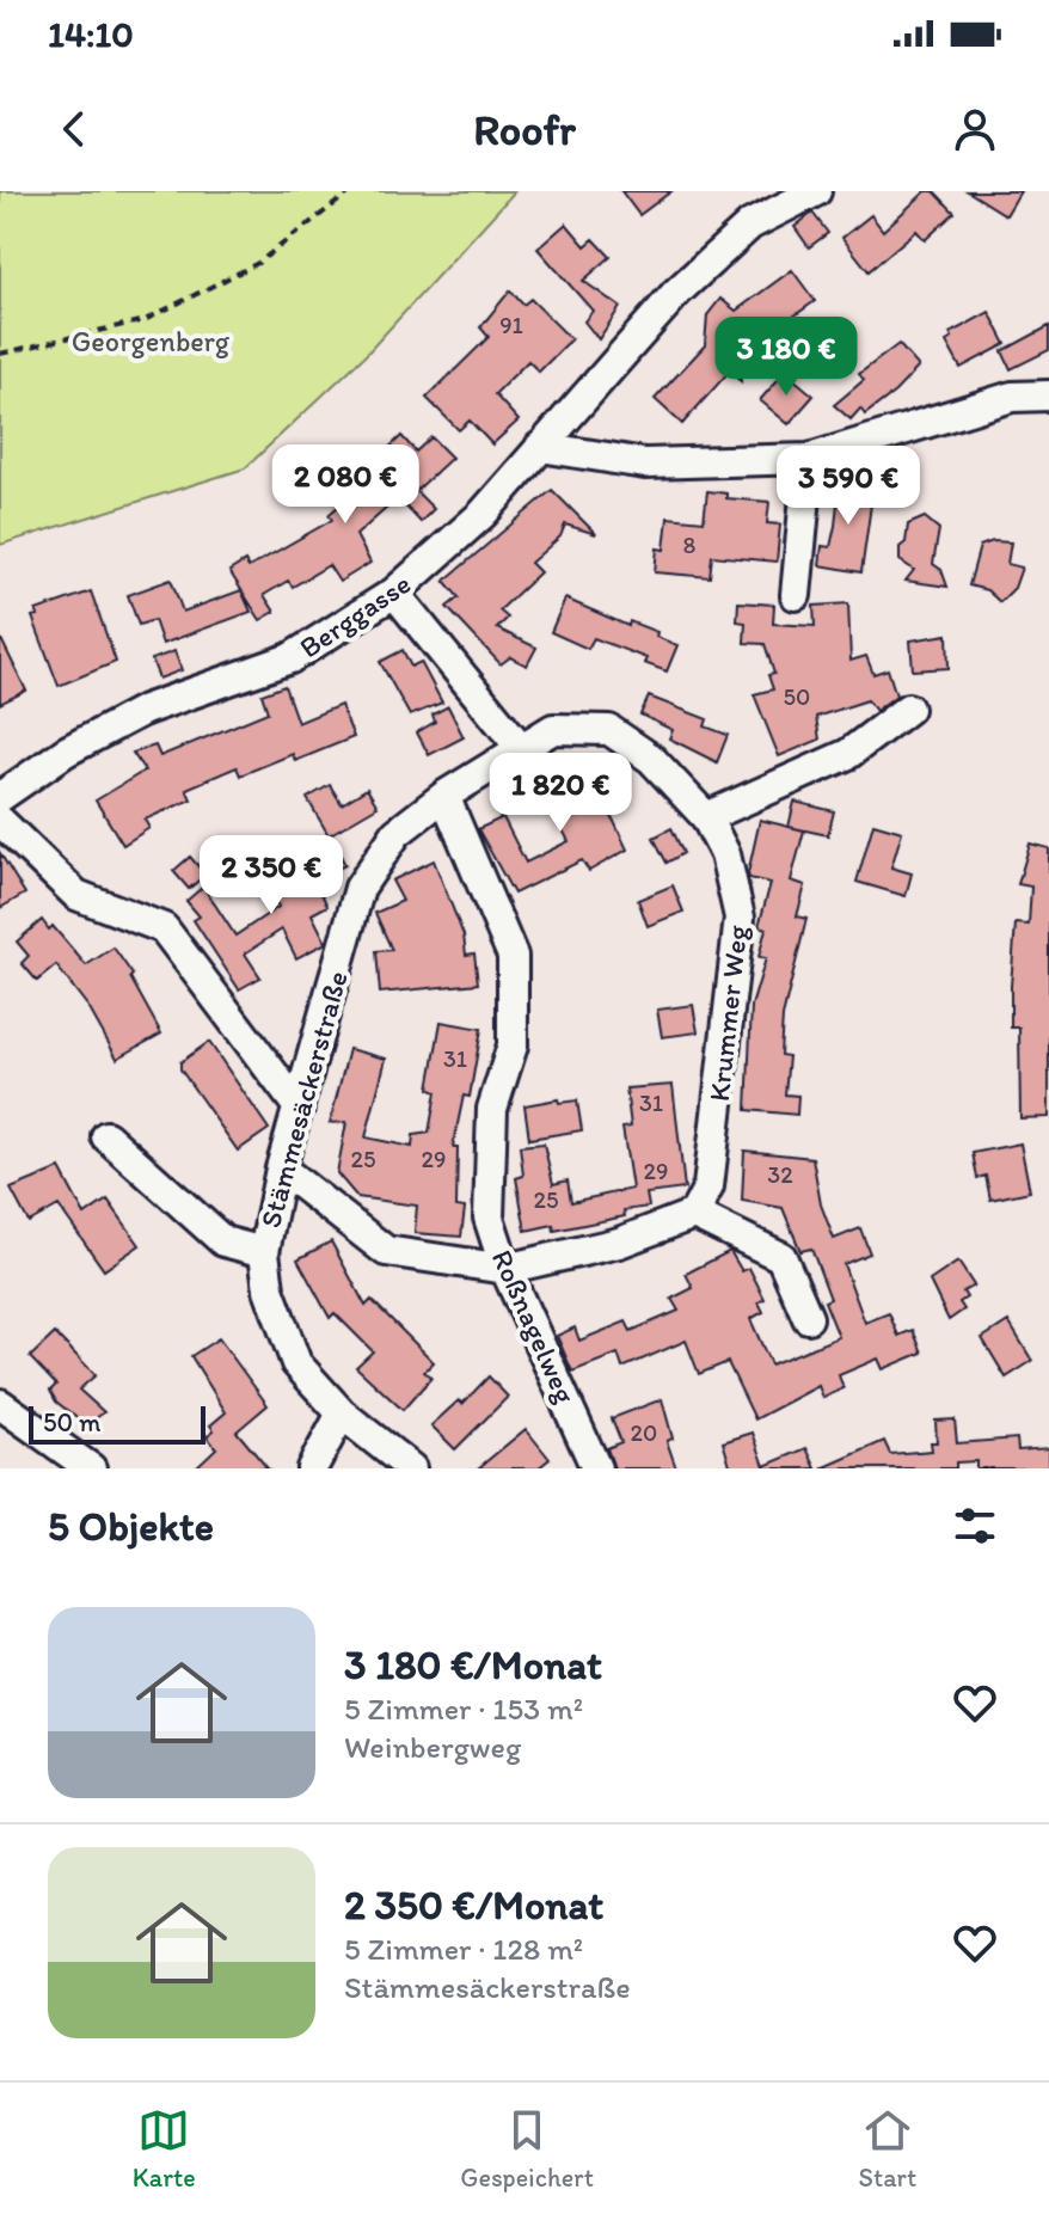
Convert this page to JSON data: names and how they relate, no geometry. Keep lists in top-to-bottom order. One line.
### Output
{"streets":{"street":["Berggasse","Krummer Weg","Stämmesäckerstraße","Roßnagelweg"]},"crossings":[["Krummer Weg","Stämmesäckerstraße"],["Stämmesäckerstraße","Roßnagelweg"]],"parks":["Georgenberg"],"house_numbers":["91","8","50","31","31","25","29","29","32","25","20"],"scale_bar":"50 m","page":{"status":"14:10","header":"Roofr","price":["3 180 €","2 080 €","3 590 €","1 820 €","2 350 €"],"scale":"50 m","heading":"5 Objekte","list":[{"name":"3 180 €/Monat","note":"5 Zimmer · 153 m² · Weinbergweg"},{"name":"2 350 €/Monat","note":"5 Zimmer · 128 m² · Stämmesäckerstraße"}],"tabs":["Karte","Gespeichert","Start"]}}
